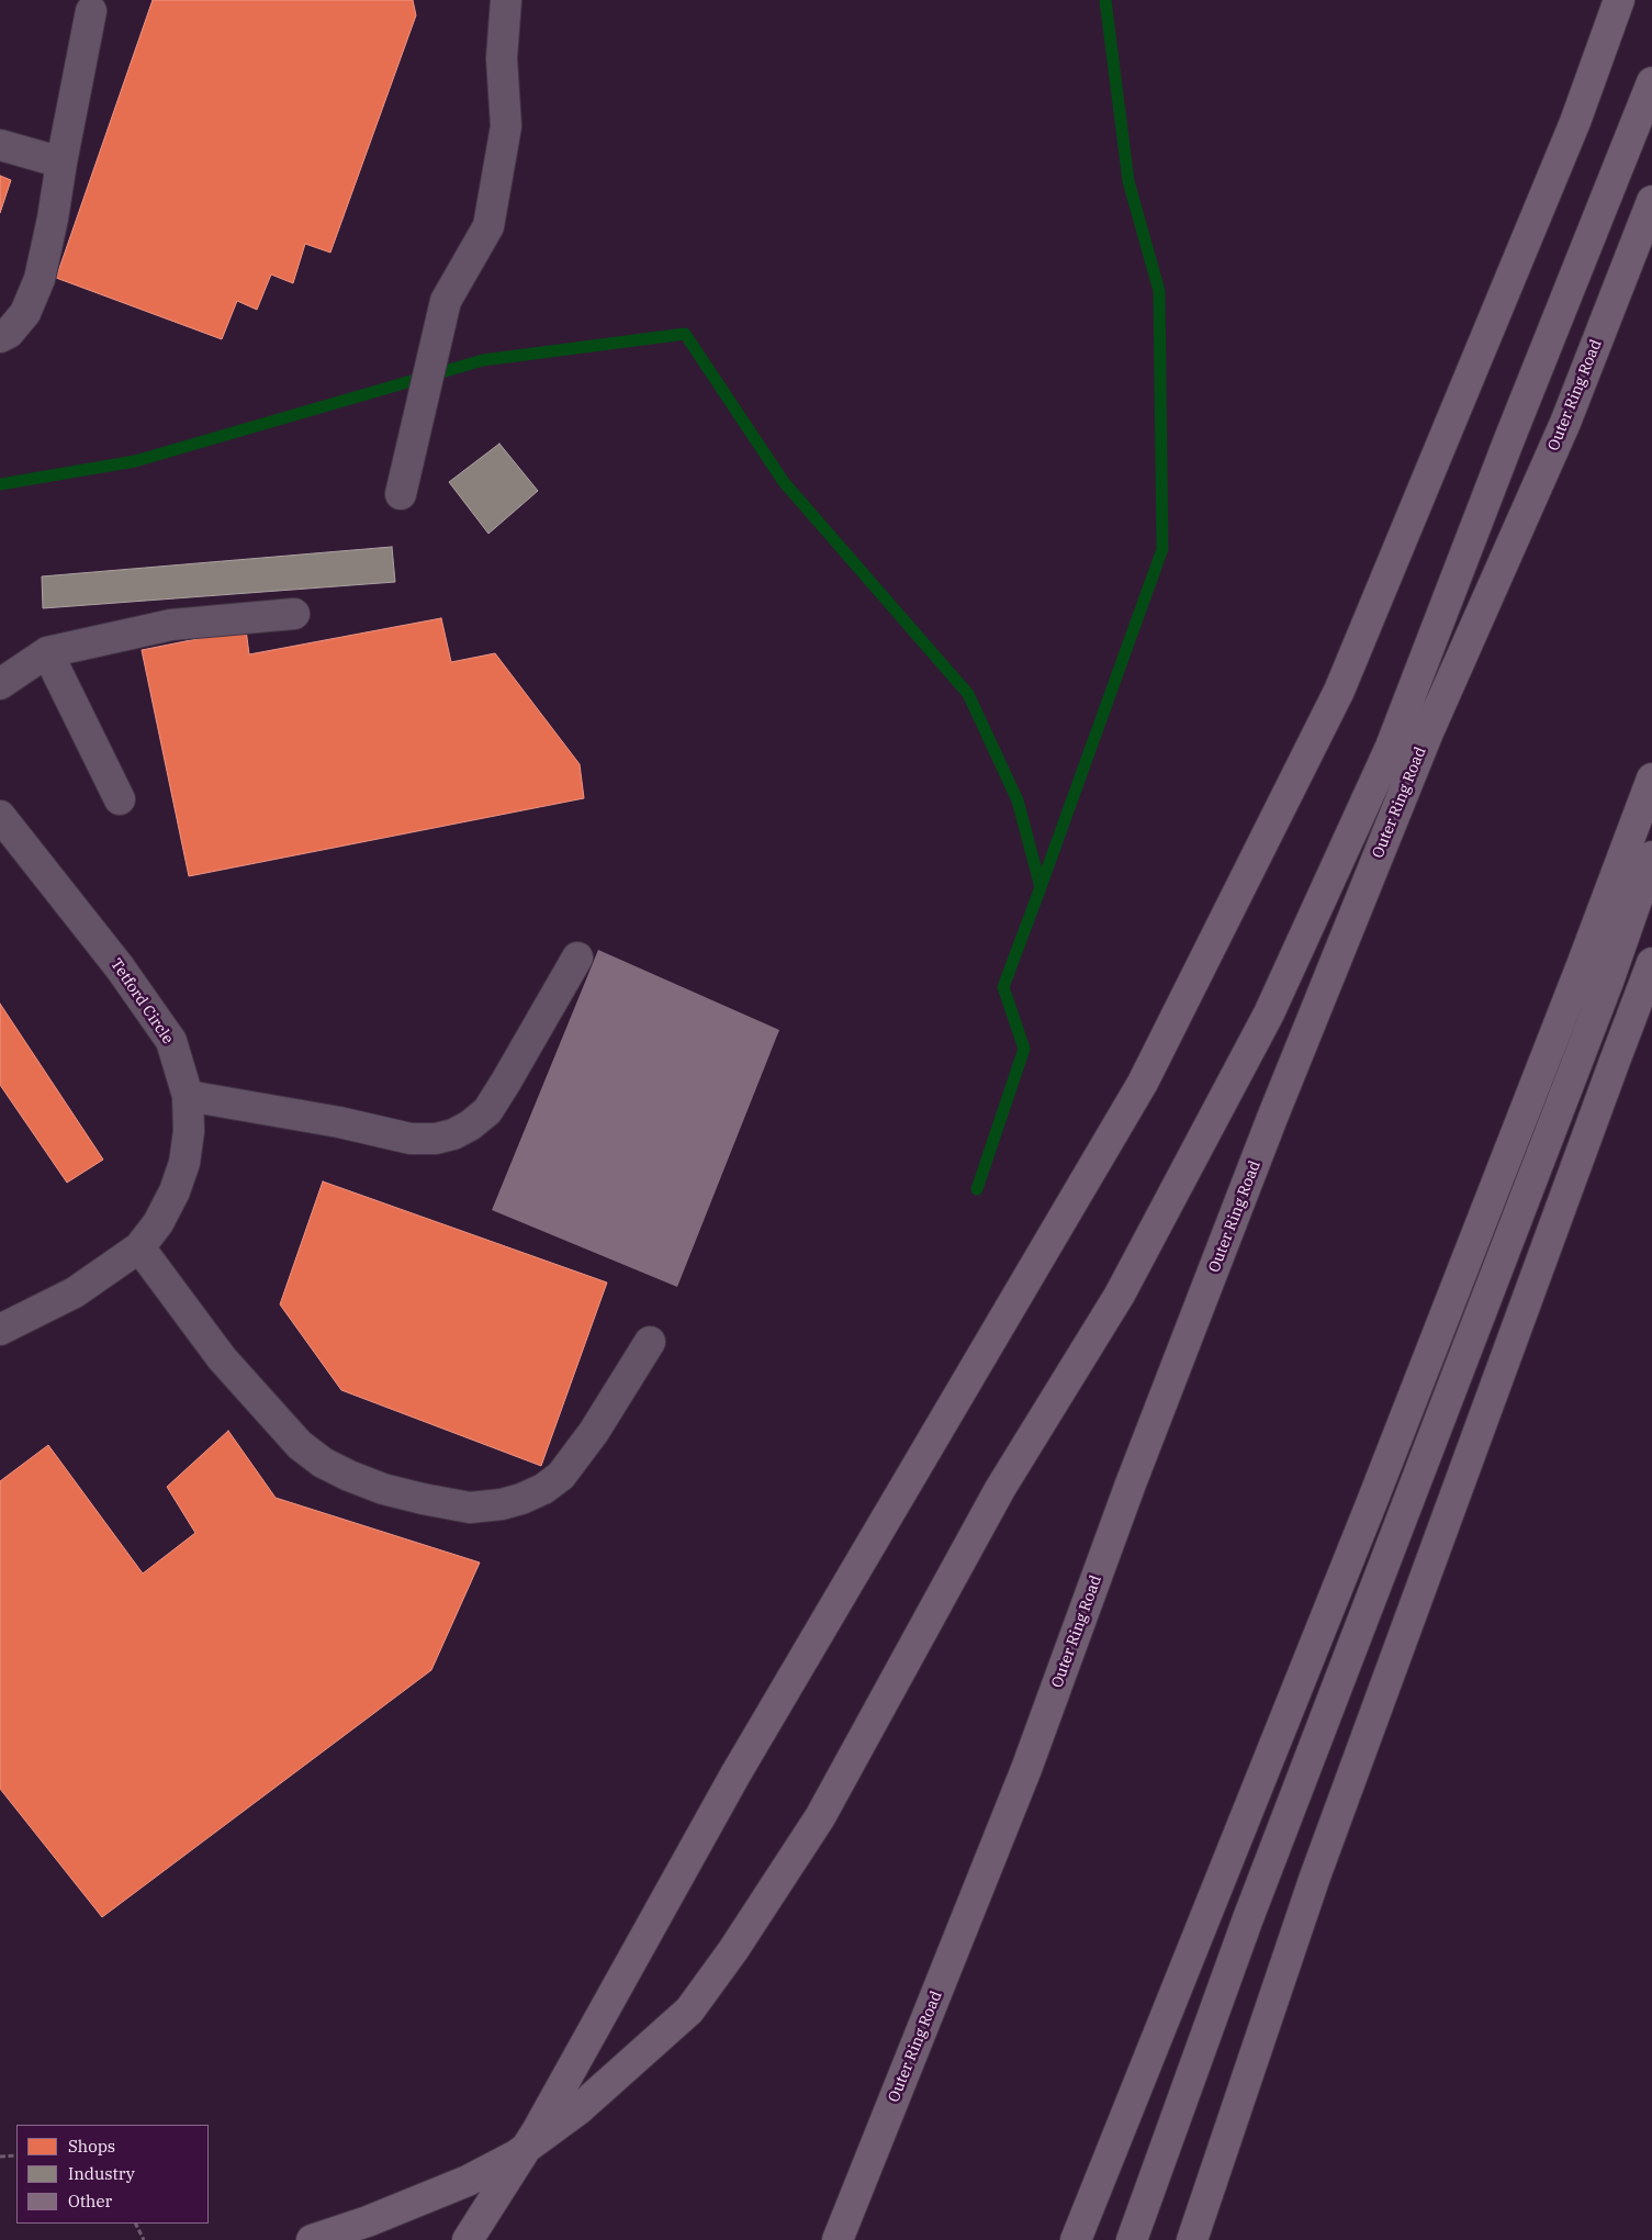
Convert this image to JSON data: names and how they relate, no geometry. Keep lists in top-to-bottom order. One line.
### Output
{"streets":{"highway":["Outer Ring Road"],"street":["Tetford Circle"]},"legend":["Shops","Industry","Other"]}
